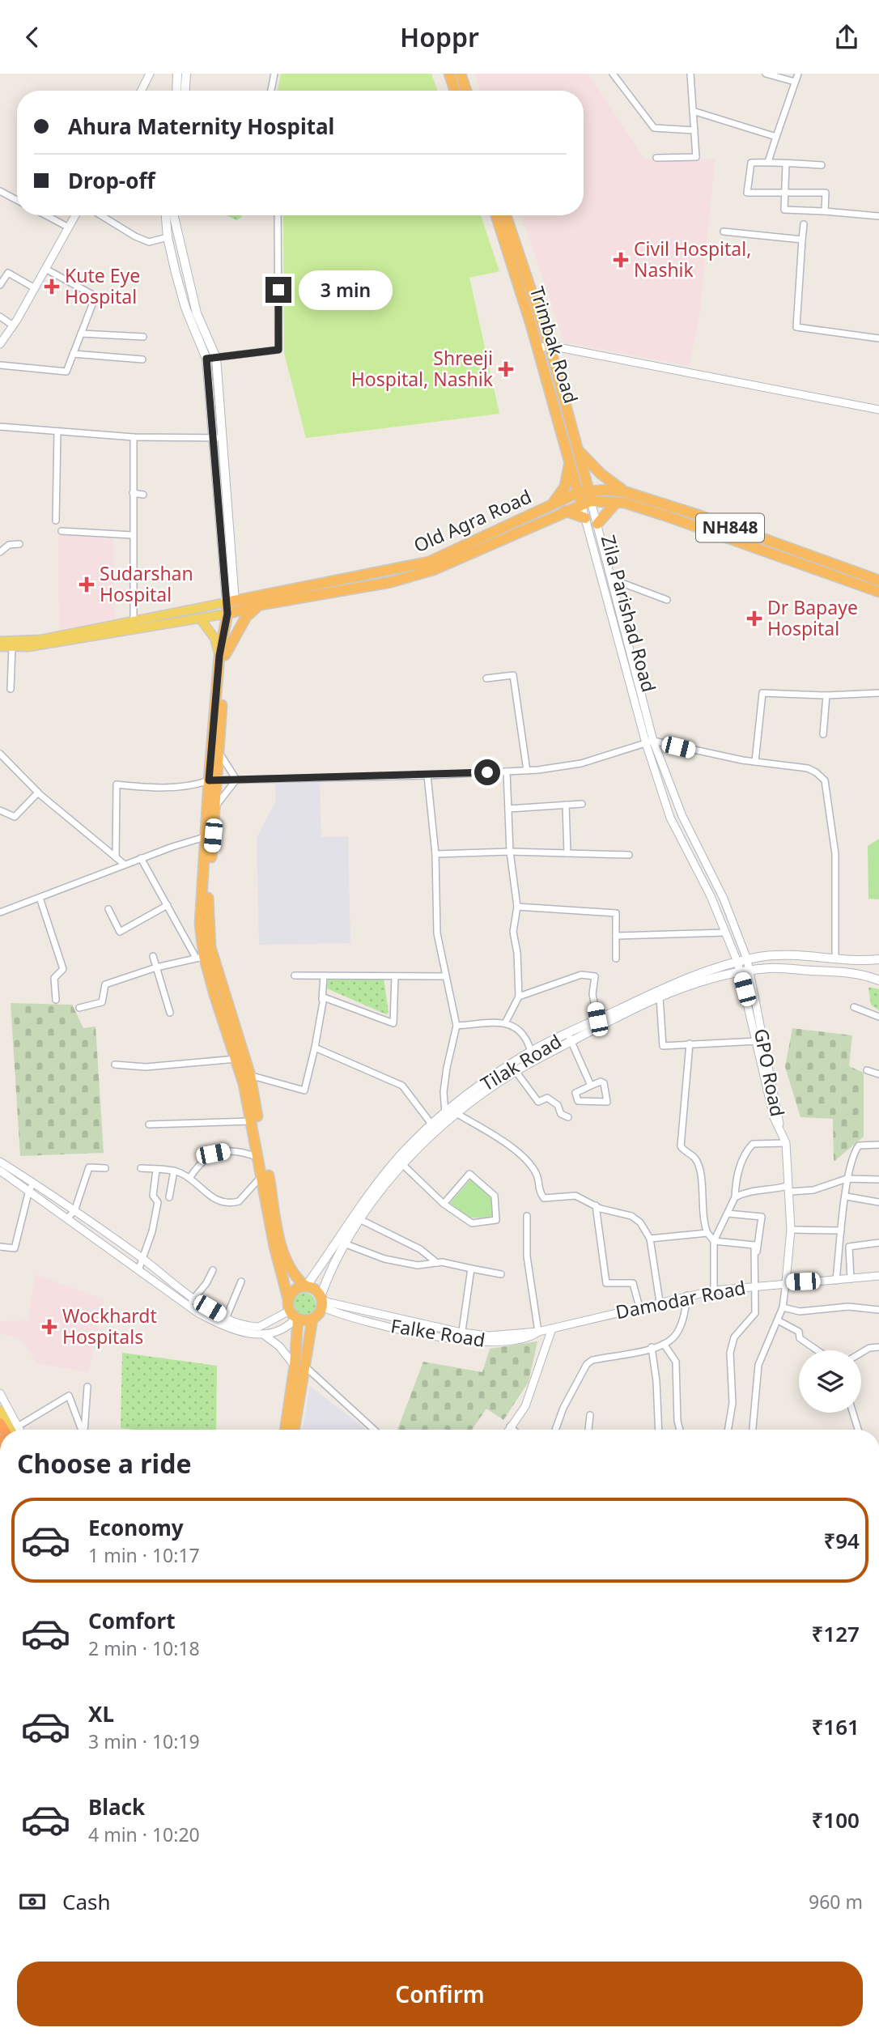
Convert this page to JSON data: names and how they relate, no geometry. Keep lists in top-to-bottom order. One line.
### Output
{"streets":{"highway":["Trimbak Road","Old Agra Road","NH848"],"main road":["Tilak Road"],"street":["Zila Parishad Road","GPO Road","Damodar Road","Falke Road"]},"crossings":[["Trimbak Road","Old Agra Road"],["Trimbak Road","Zila Parishad Road"],["Old Agra Road","Zila Parishad Road"],["Zila Parishad Road","GPO Road"],["Tilak Road","GPO Road"],["Tilak Road","Falke Road"],["GPO Road","Damodar Road"],["Damodar Road","Falke Road"]],"places":{"health":["Civil Hospital, Nashik","Kute Eye Hospital","Shreeji Hospital, Nashik","Sudarshan Hospital","Dr Bapaye Hospital","Wockhardt Hospitals"]},"page":{"header":"Hoppr","banner":["Ahura Maternity Hospital","Drop-off"],"bubble":"3 min","heading":"Choose a ride","list":[{"name":"Economy","note":"1 min · 10:17","value":"₹94"},{"name":"Comfort","note":"2 min · 10:18","value":"₹127"},{"name":"XL","note":"3 min · 10:19","value":"₹161"},{"name":"Black","note":"4 min · 10:20","value":"₹100"}],"pay":["Cash","960 m"],"buttons":"Confirm"}}
